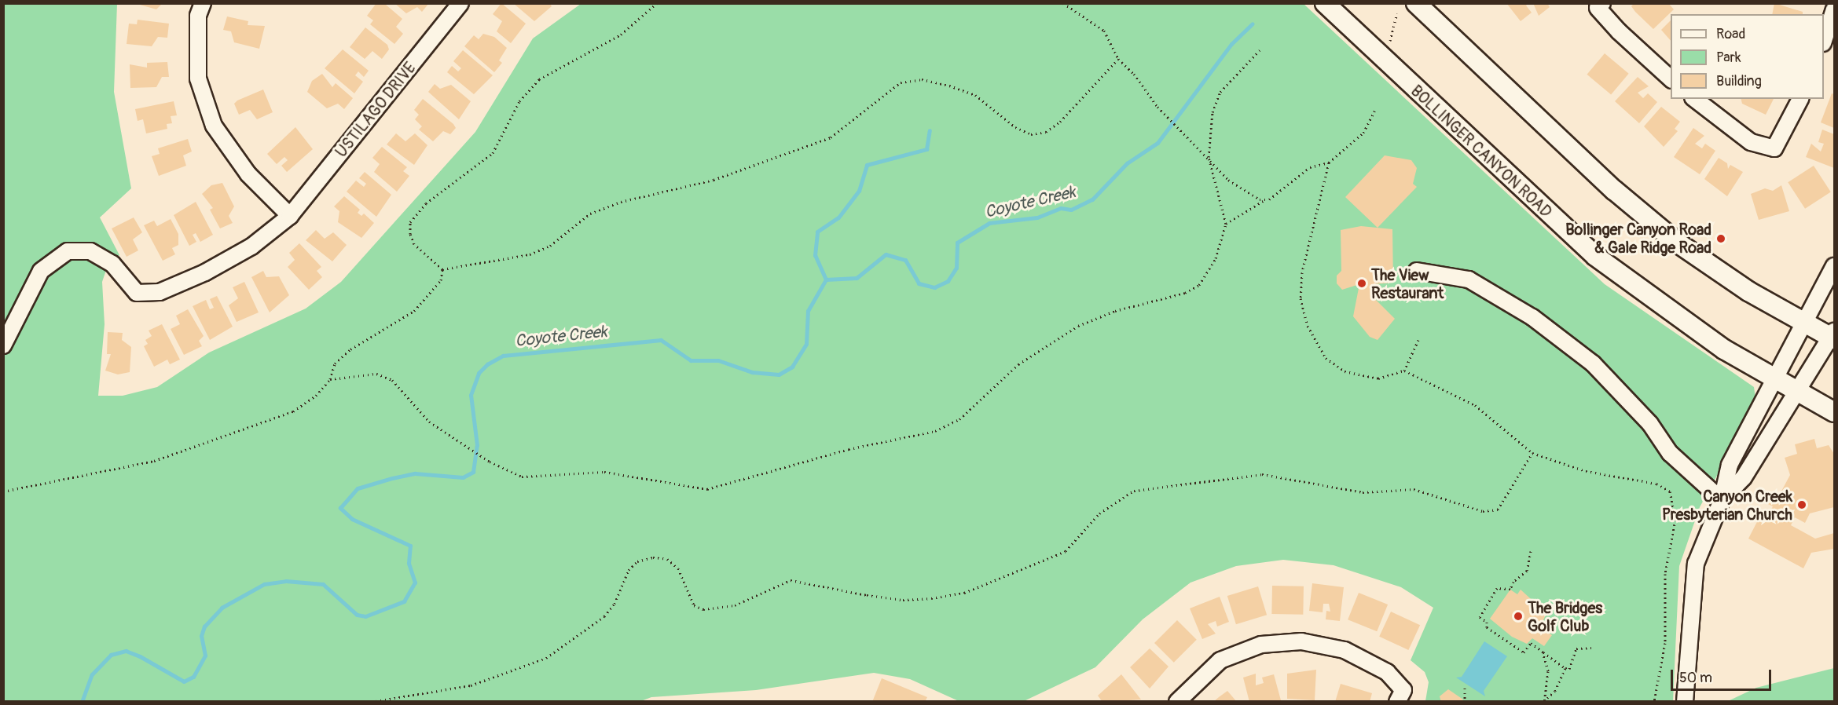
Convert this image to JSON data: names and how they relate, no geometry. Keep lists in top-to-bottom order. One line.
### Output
{"streets":{"main road":["BOLLINGER CANYON ROAD"],"street":["USTILAGO DRIVE"]},"water":["Coyote Creek"],"places":["Bollinger Canyon Road & Gale Ridge Road","The View Restaurant","Canyon Creek Presbyterian Church","The Bridges Golf Club"],"legend":["Road","Park","Building"],"scale_bar":"50 m"}
